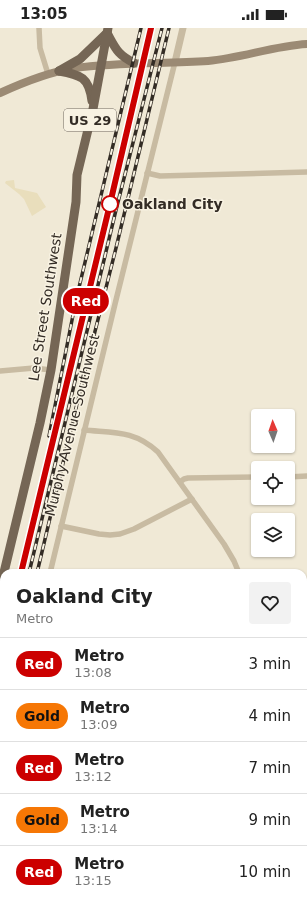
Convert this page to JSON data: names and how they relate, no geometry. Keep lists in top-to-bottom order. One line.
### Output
{"streets":{"main road":["US 29","Lee Street Southwest"],"street":["Murphy Avenue Southwest"]},"places":["Oakland City"],"lines":["metro line Red"],"north":"top","page":{"status":"13:05","on_map":"Red","heading":["Oakland City","Metro"],"list":[{"mark":"Red","name":"Metro","note":"13:08","value":"3 min"},{"mark":"Gold","name":"Metro","note":"13:09","value":"4 min"},{"mark":"Red","name":"Metro","note":"13:12","value":"7 min"},{"mark":"Gold","name":"Metro","note":"13:14","value":"9 min"},{"mark":"Red","name":"Metro","note":"13:15","value":"10 min"}]}}
